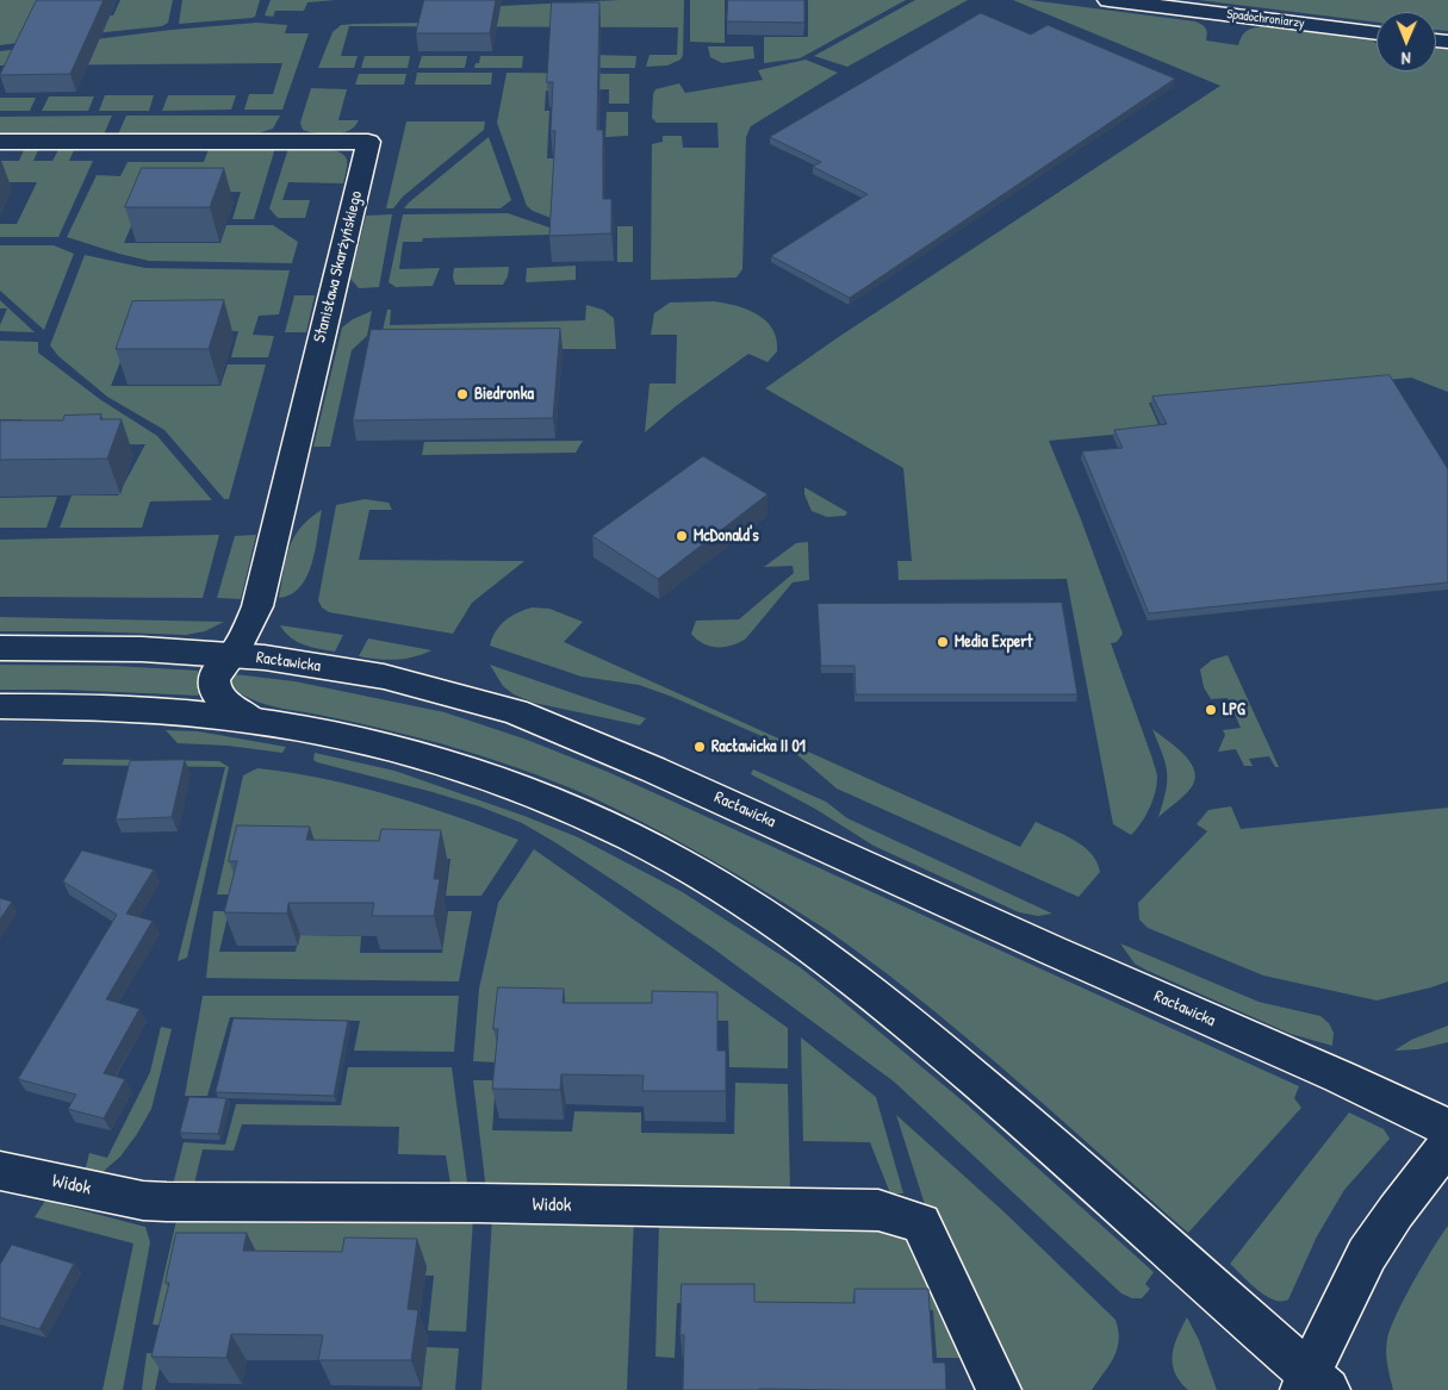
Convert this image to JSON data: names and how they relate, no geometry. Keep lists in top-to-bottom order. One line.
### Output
{"streets":{"street":["Spadochroniarzy","Stanisława Skarżyńskiego","Racławicka","Widok"]},"crossings":[["Stanisława Skarżyńskiego","Racławicka"]],"places":["Biedronka","McDonald's","Media Expert","LPG","Racławicka II 01"],"north":"bottom"}
